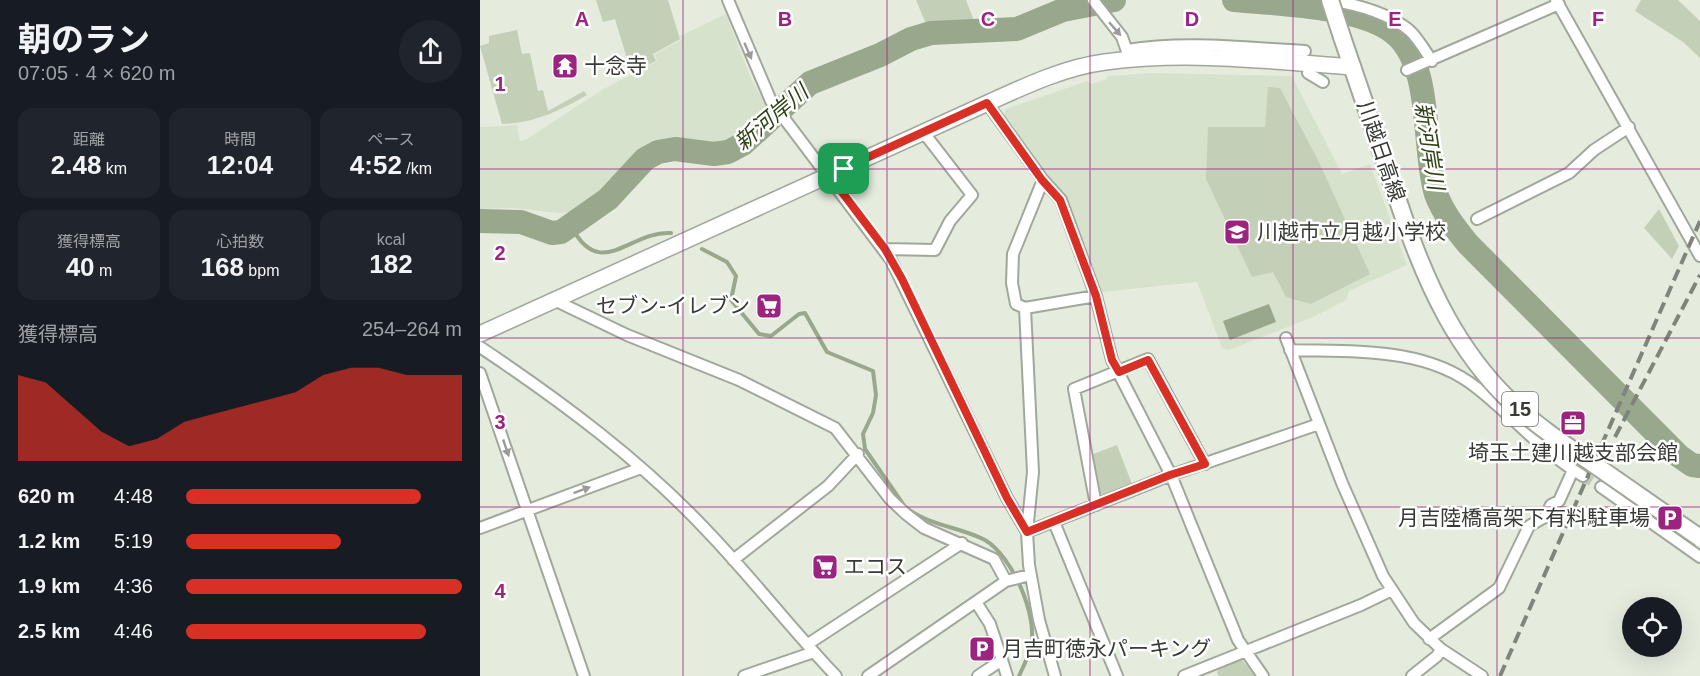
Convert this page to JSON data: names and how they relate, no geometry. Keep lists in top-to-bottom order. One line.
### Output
{"streets":{"main road":["川越日高線","15"]},"water":["新河岸川"],"places":{"temple":["十念寺"],"school or university":["川越市立月越小学校"],"supermarket":["セブン-イレブン","エコス"],"office":["埼玉土建川越支部会館"],"parking":["月吉陸橋高架下有料駐車場","月吉町徳永パーキング"]},"page":{"heading":["朝のラン","07:05 · 4 × 620 m"],"stats":[["距離","2.48 km"],["時間","12:04"],["ペース","4:52 /km"],["獲得標高","40 m"],["心拍数","168 bpm"],["kcal","182"]],"chart":["獲得標高","254–264 m"],"list":[{"name":"620 m","note":"4:48"},{"name":"1.2 km","note":"5:19"},{"name":"1.9 km","note":"4:36"},{"name":"2.5 km","note":"4:46"}]},"grid":{"columns":["A","B","C","D","E","F"],"rows":["1","2","3","4"]}}
